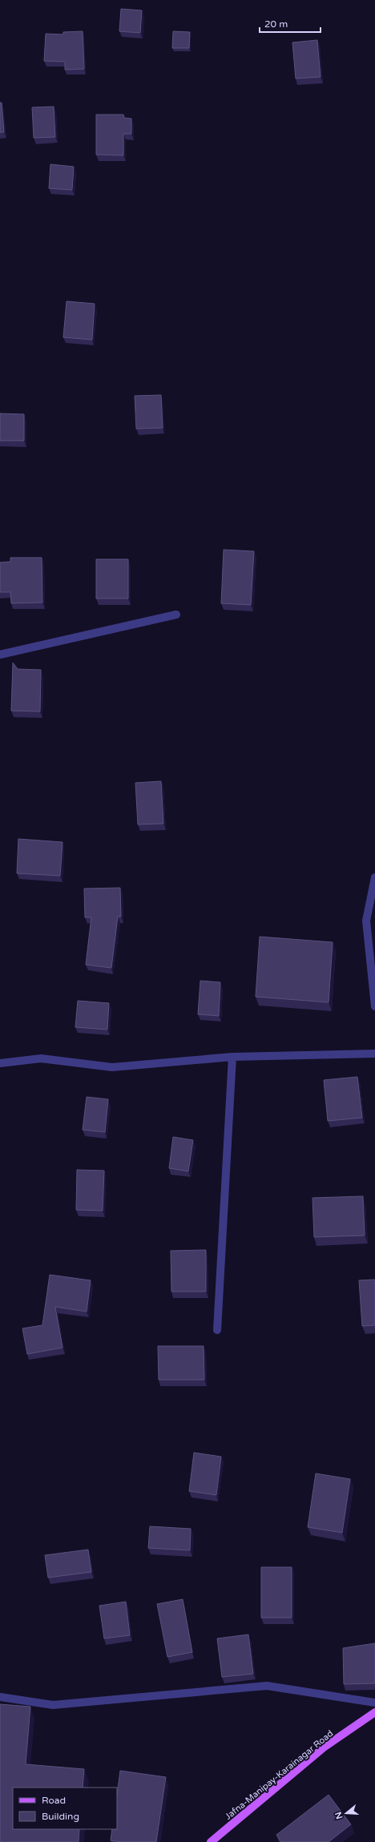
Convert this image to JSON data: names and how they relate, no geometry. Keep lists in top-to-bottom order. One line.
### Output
{"streets":{"main road":["Jafna-Manipay-Karainagar Road"]},"legend":["Road","Building"],"scale_bar":"20 m","north":"left"}
